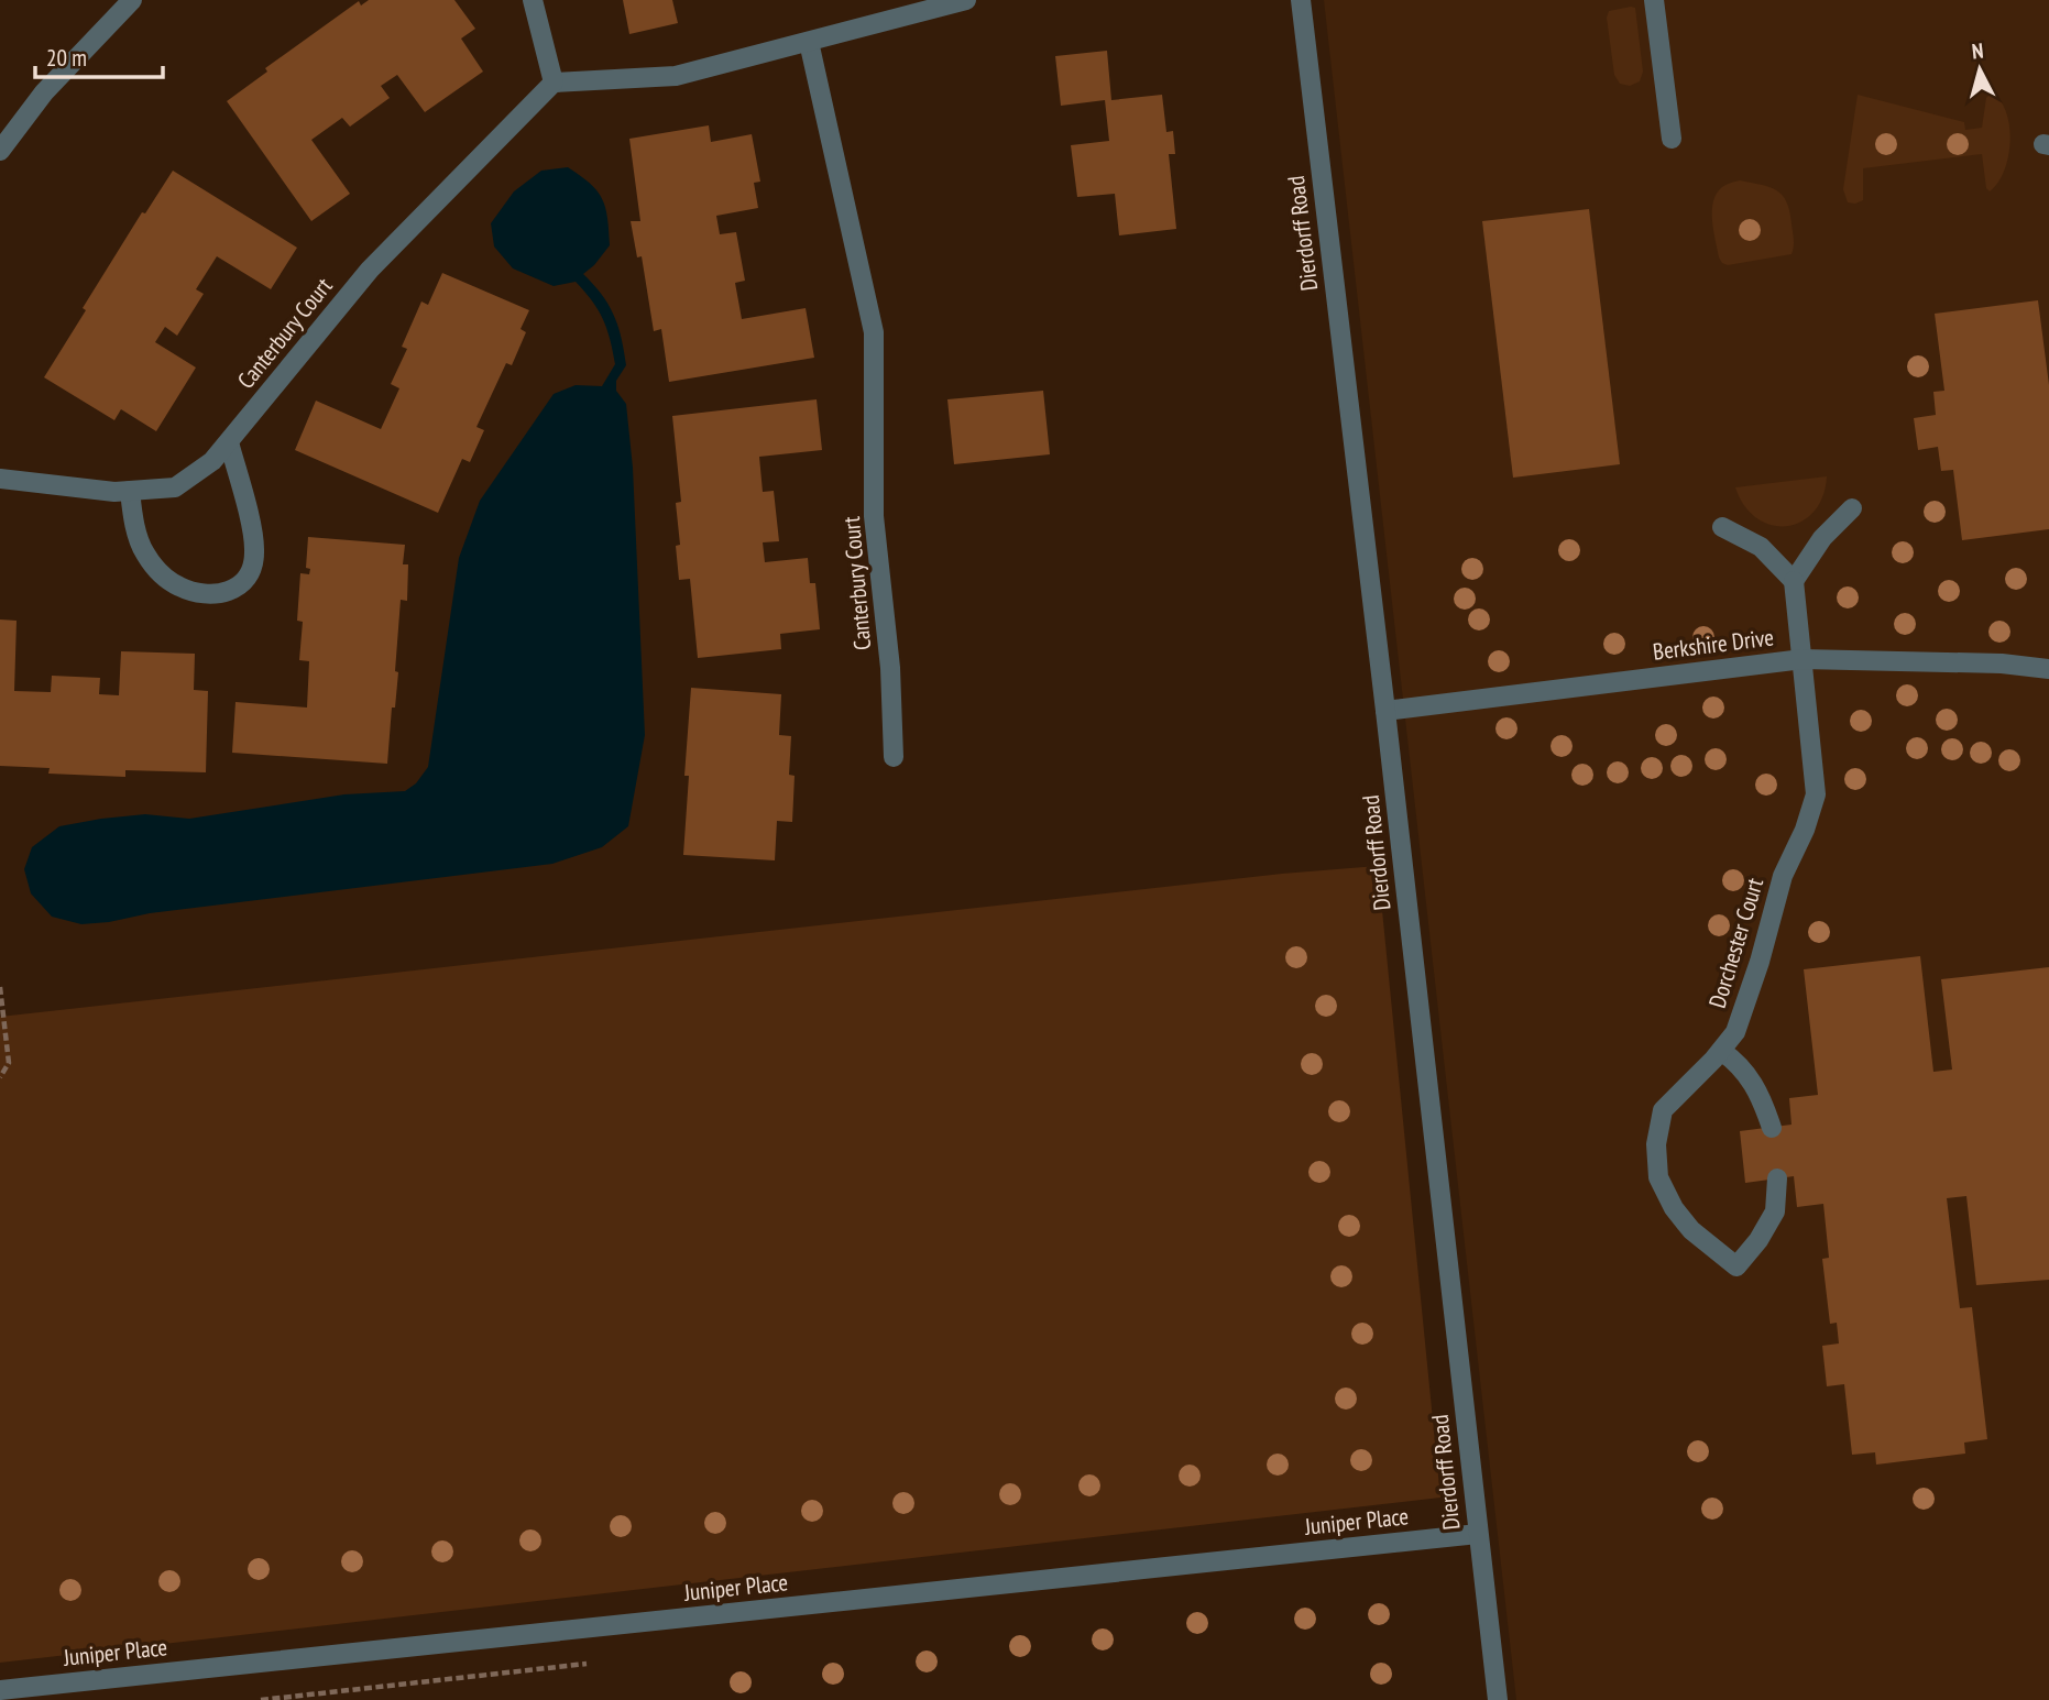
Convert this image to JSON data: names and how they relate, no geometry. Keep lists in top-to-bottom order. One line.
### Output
{"streets":{"street":["Dierdorff Road","Canterbury Court","Berkshire Drive","Dorchester Court","Juniper Place"]},"crossings":[["Dierdorff Road","Berkshire Drive"],["Dierdorff Road","Juniper Place"],["Berkshire Drive","Dorchester Court"]],"scale_bar":"20 m","north":"top"}
